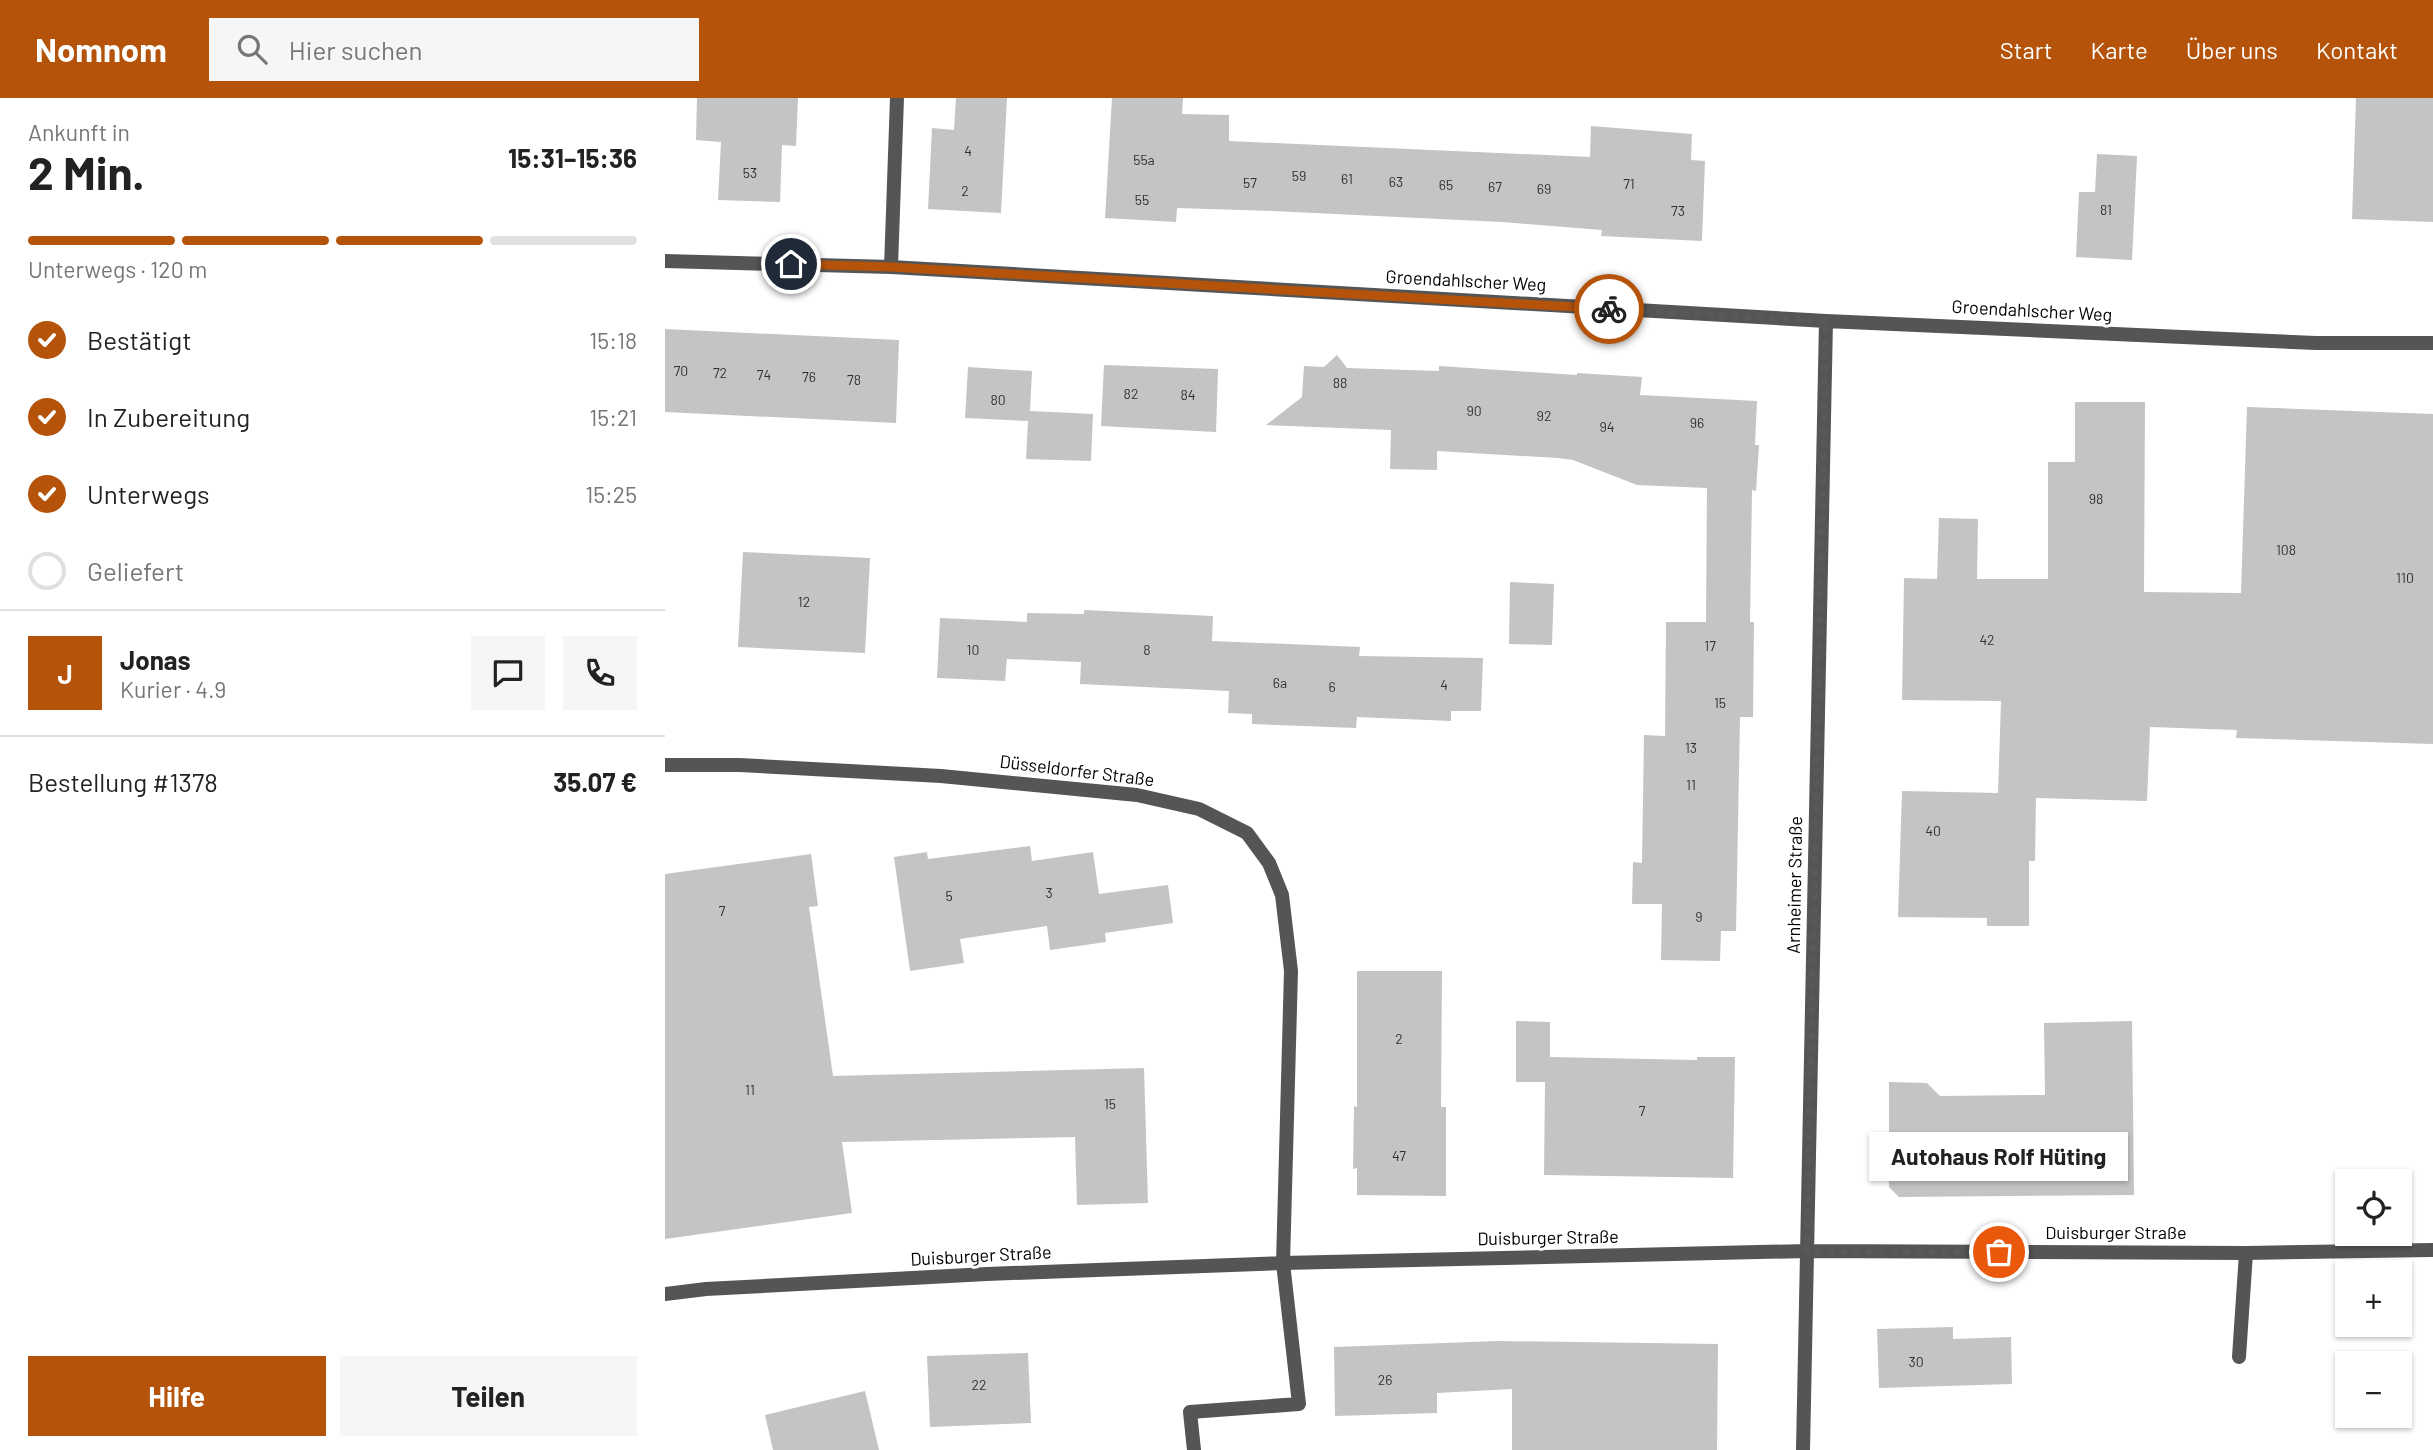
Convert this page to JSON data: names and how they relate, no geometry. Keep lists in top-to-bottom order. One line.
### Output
{"streets":{"street":["Groendahlscher Weg","Düsseldorfer Straße","Arnheimer Straße","Duisburger Straße"]},"crossings":[["Groendahlscher Weg","Arnheimer Straße"],["Düsseldorfer Straße","Duisburger Straße"],["Arnheimer Straße","Duisburger Straße"]],"places":["Autohaus Rolf Hüting"],"house_numbers":["4","55a","53","59","61","63","57","71","65","67","69","2","55","81","73","70","72","74","76","78","88","82","84","80","90","92","96","94","98","108","110","12","42","17","10","8","6a","4","6","15","13","11","40","3","5","7","9","2","11","15","7","47","30","26","22"],"page":{"header":"Nomnom","search":"Hier suchen","nav":["Start","Karte","Über uns","Kontakt"],"heading":["2 Min.","Ankunft in","15:31–15:36"],"panel":["Jonas","Kurier · 4.9","Bestellung #1378","35.07 €"],"bar":"Unterwegs · 120 m","list":[["Bestätigt","15:18"],["In Zubereitung","15:21"],["Unterwegs","15:25"],"Geliefert"],"round":"J","bubble":"Autohaus Rolf Hüting","map_buttons":["+","−"],"buttons":["Hilfe","Teilen"]}}
